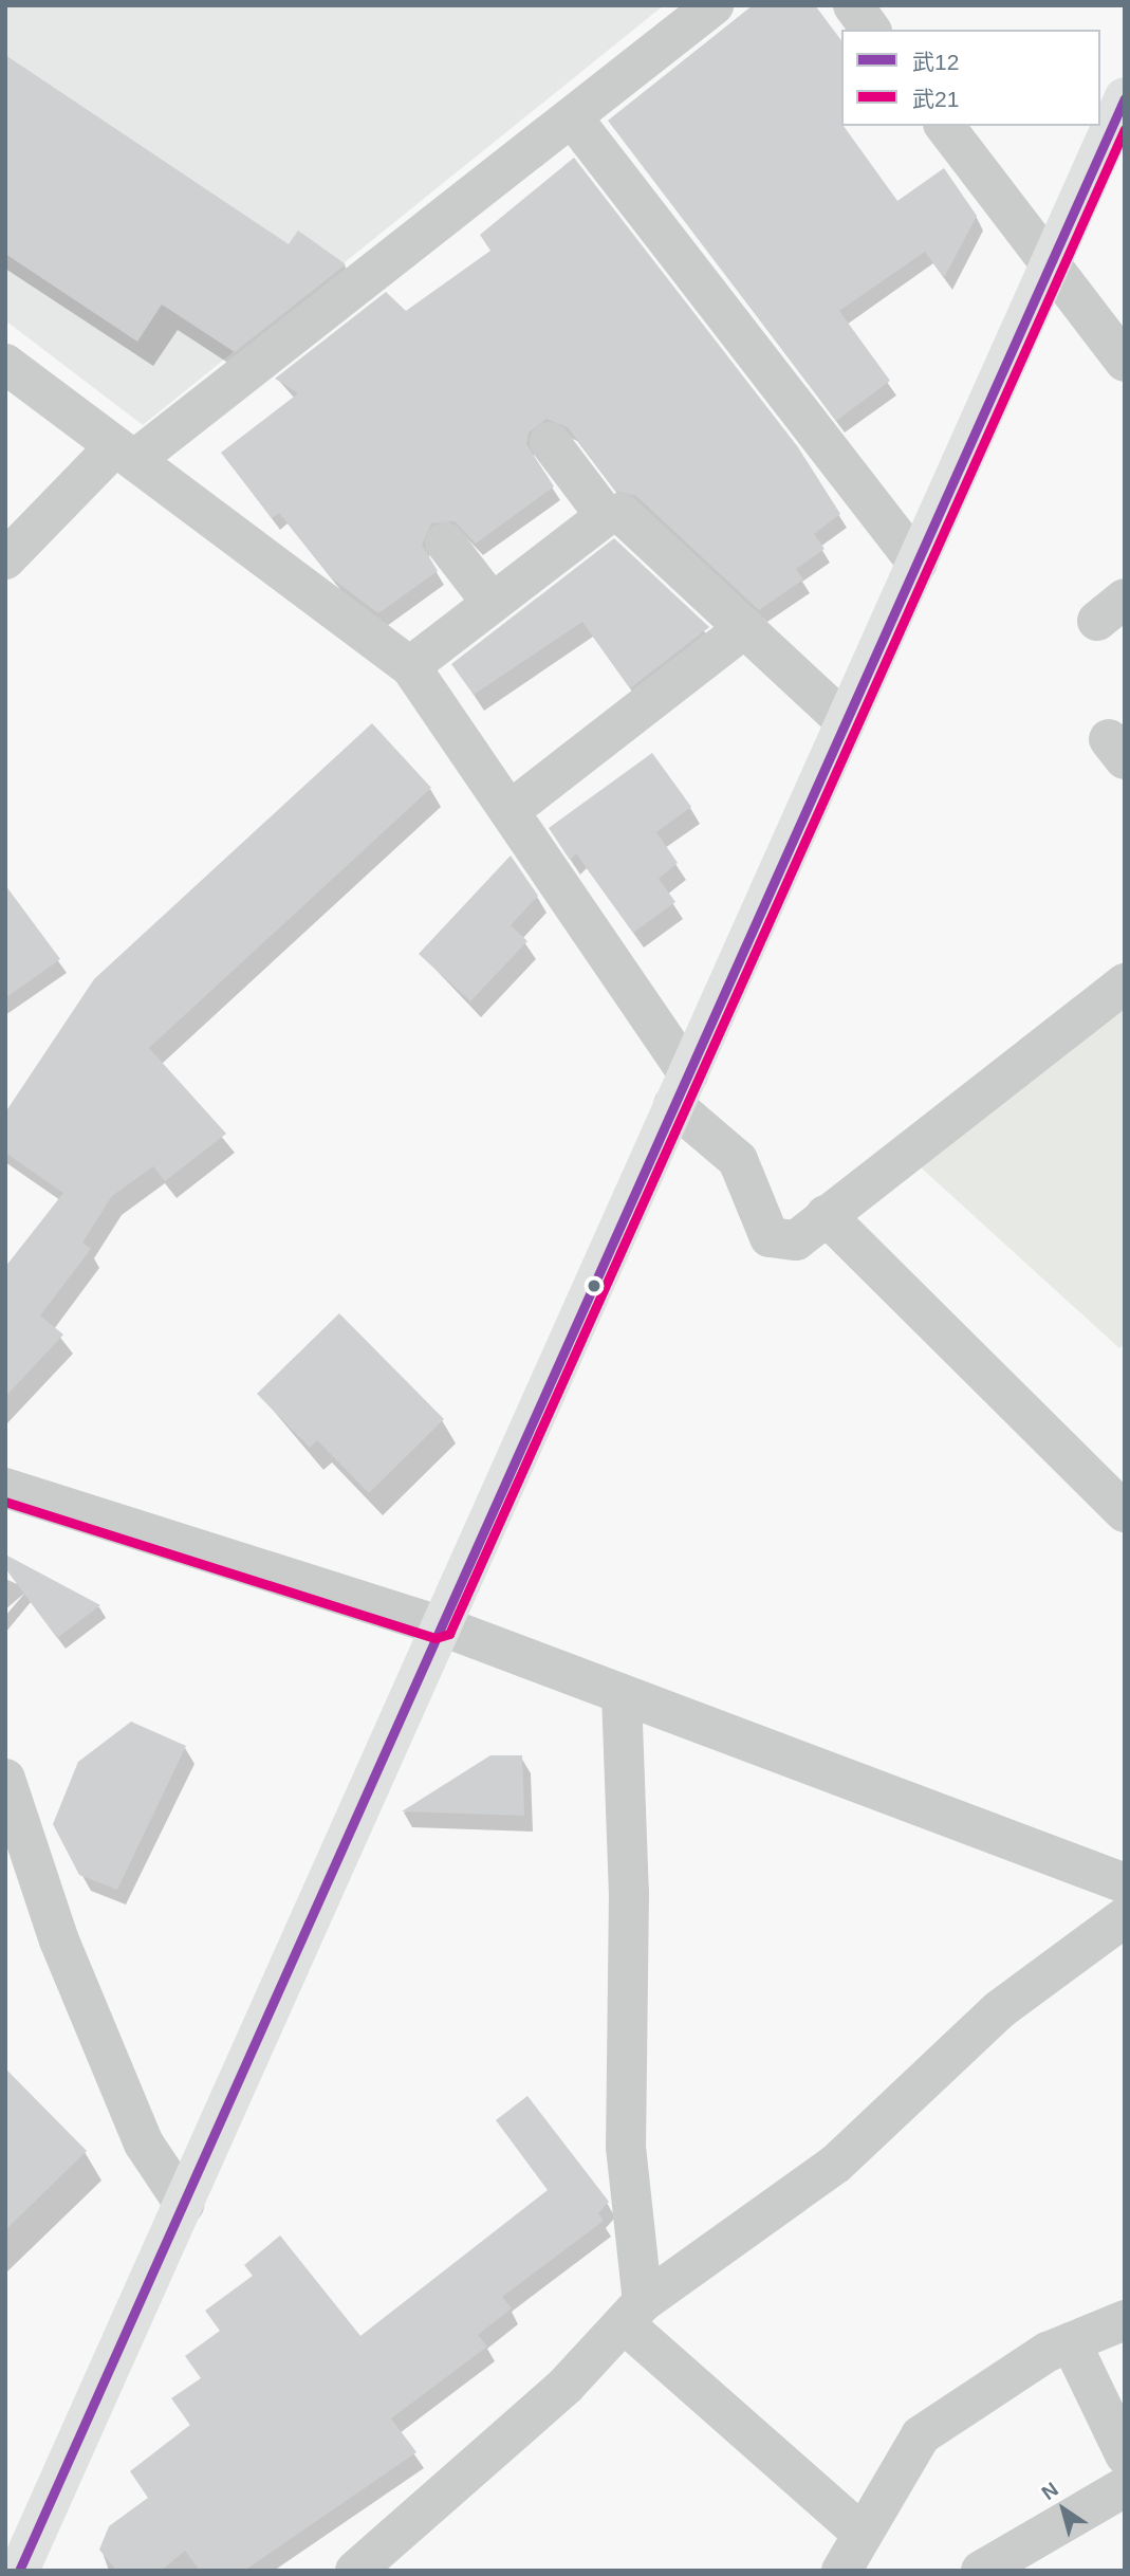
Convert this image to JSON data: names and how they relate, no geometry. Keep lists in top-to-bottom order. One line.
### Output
{"lines":["transit line 武12","transit line 武21"],"legend":["武12","武21"],"north":"top left"}
